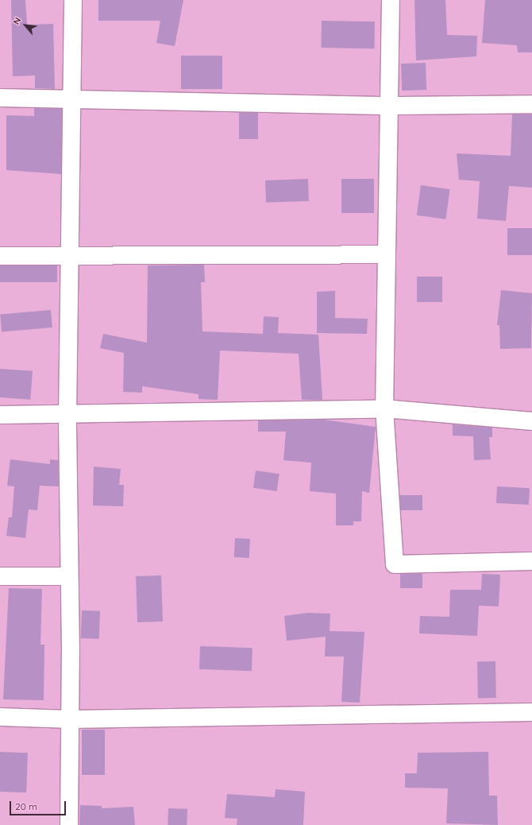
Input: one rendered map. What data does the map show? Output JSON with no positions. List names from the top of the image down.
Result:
{
  "scale_bar": "20 m",
  "north": "top left"
}
